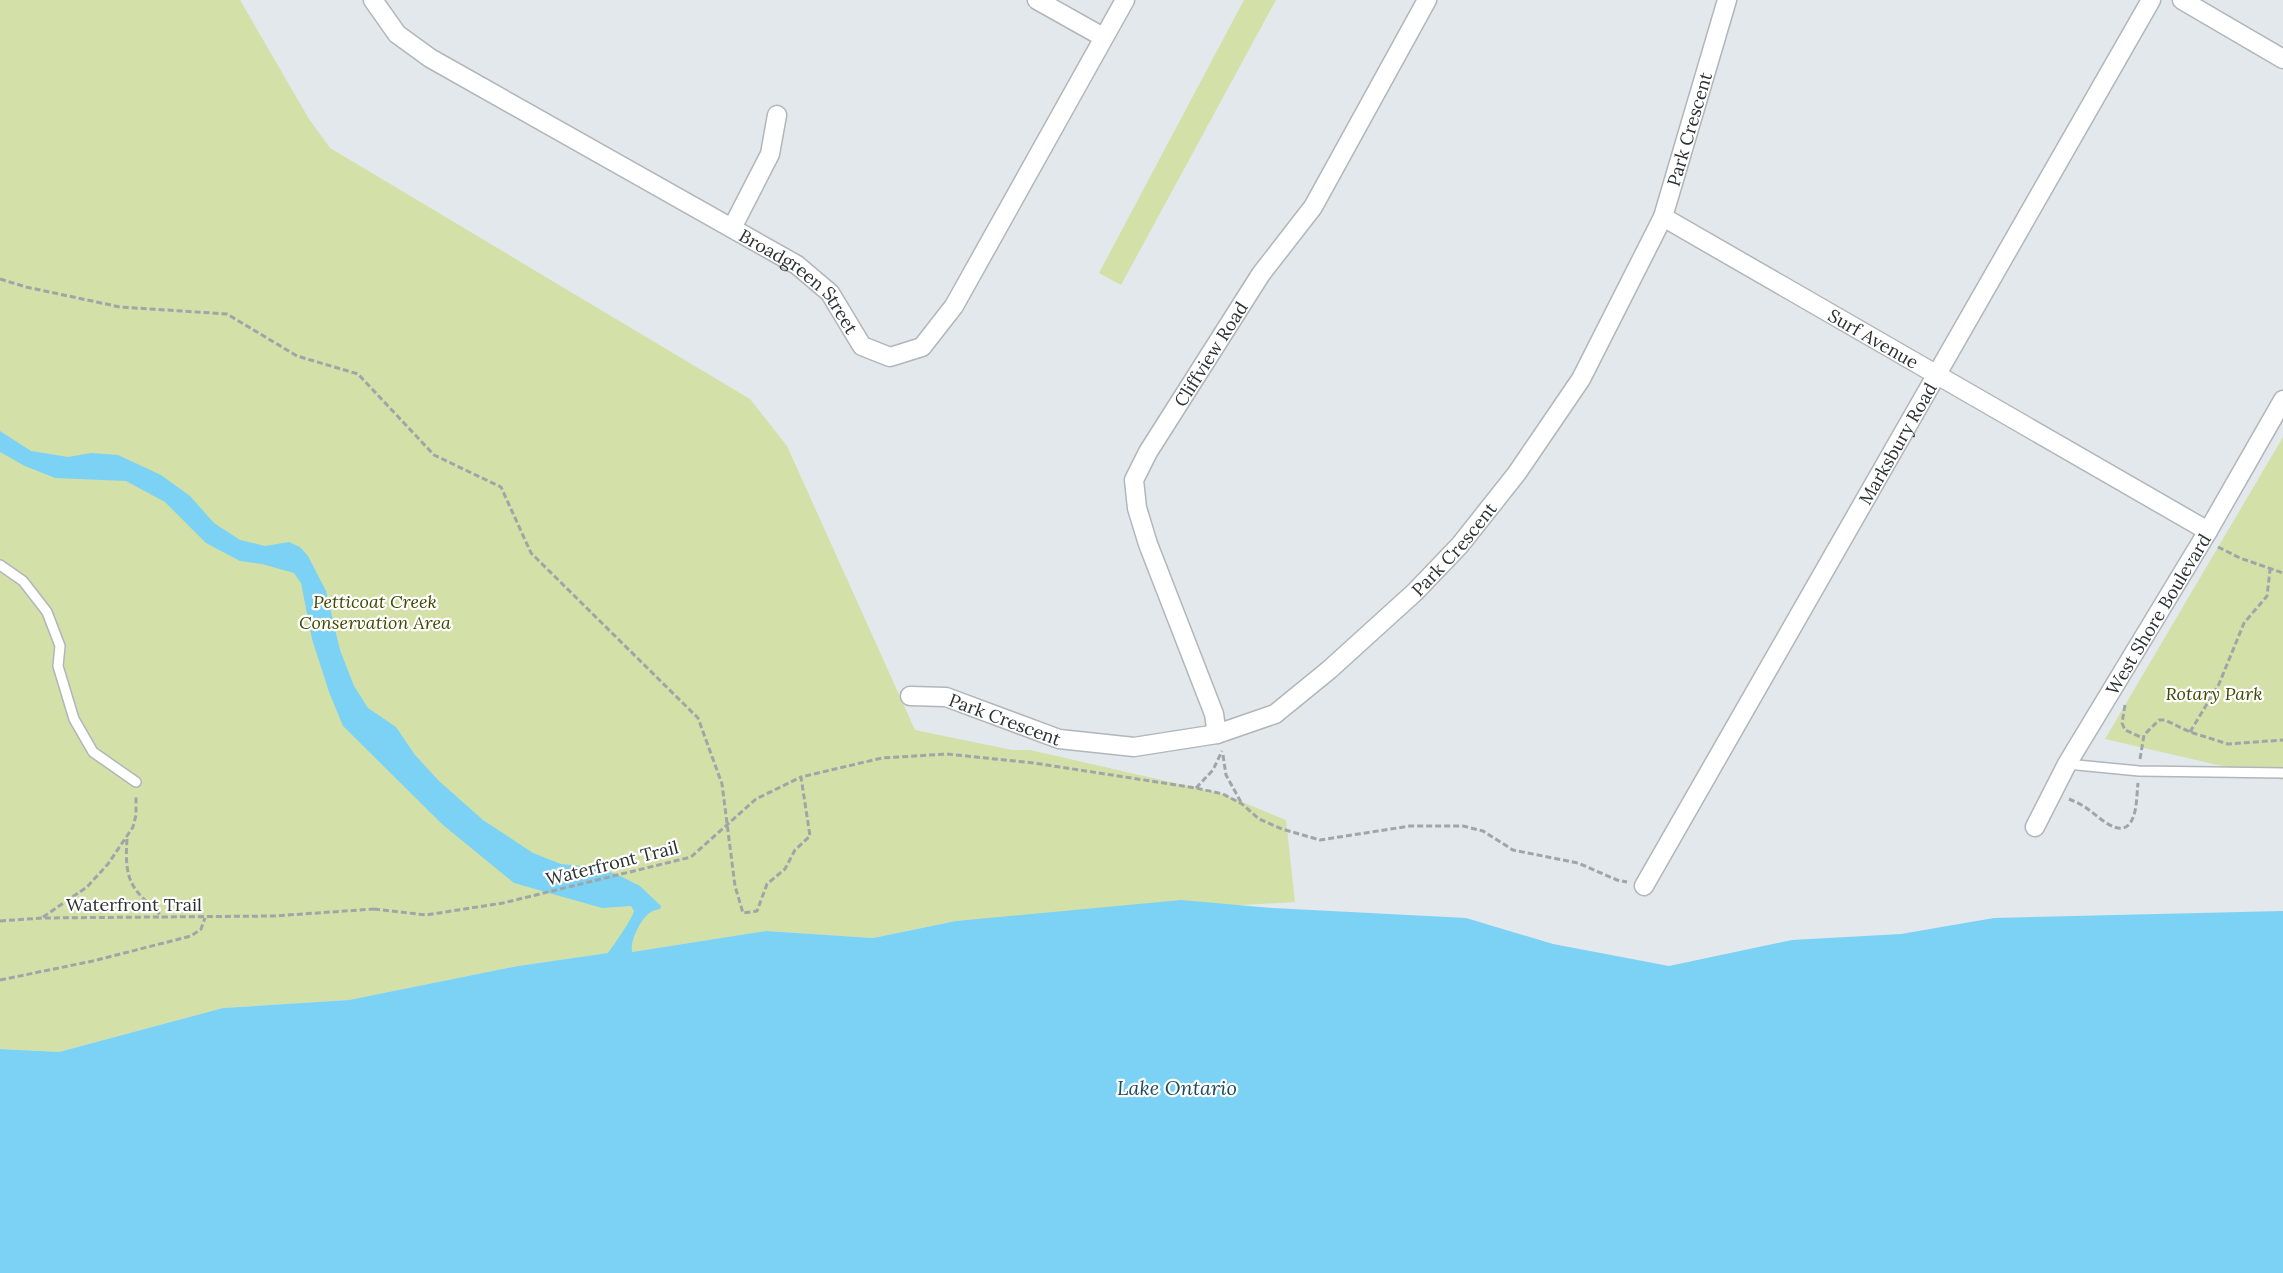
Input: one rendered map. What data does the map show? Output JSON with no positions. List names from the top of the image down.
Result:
{
  "streets": {
    "street": [
      "Park Crescent",
      "Broadgreen Street",
      "Surf Avenue",
      "Cliffview Road",
      "Marksbury Road",
      "West Shore Boulevard"
    ],
    "path": ["Waterfront Trail"]
  },
  "crossings": [
    ["Park Crescent", "Surf Avenue"],
    ["Park Crescent", "Cliffview Road"],
    ["Surf Avenue", "Marksbury Road"],
    ["Surf Avenue", "West Shore Boulevard"],
    ["Marksbury Road", "Waterfront Trail"]
  ],
  "water": ["Lake Ontario"],
  "parks": ["Petticoat Creek Conservation Area", "Rotary Park"]
}
